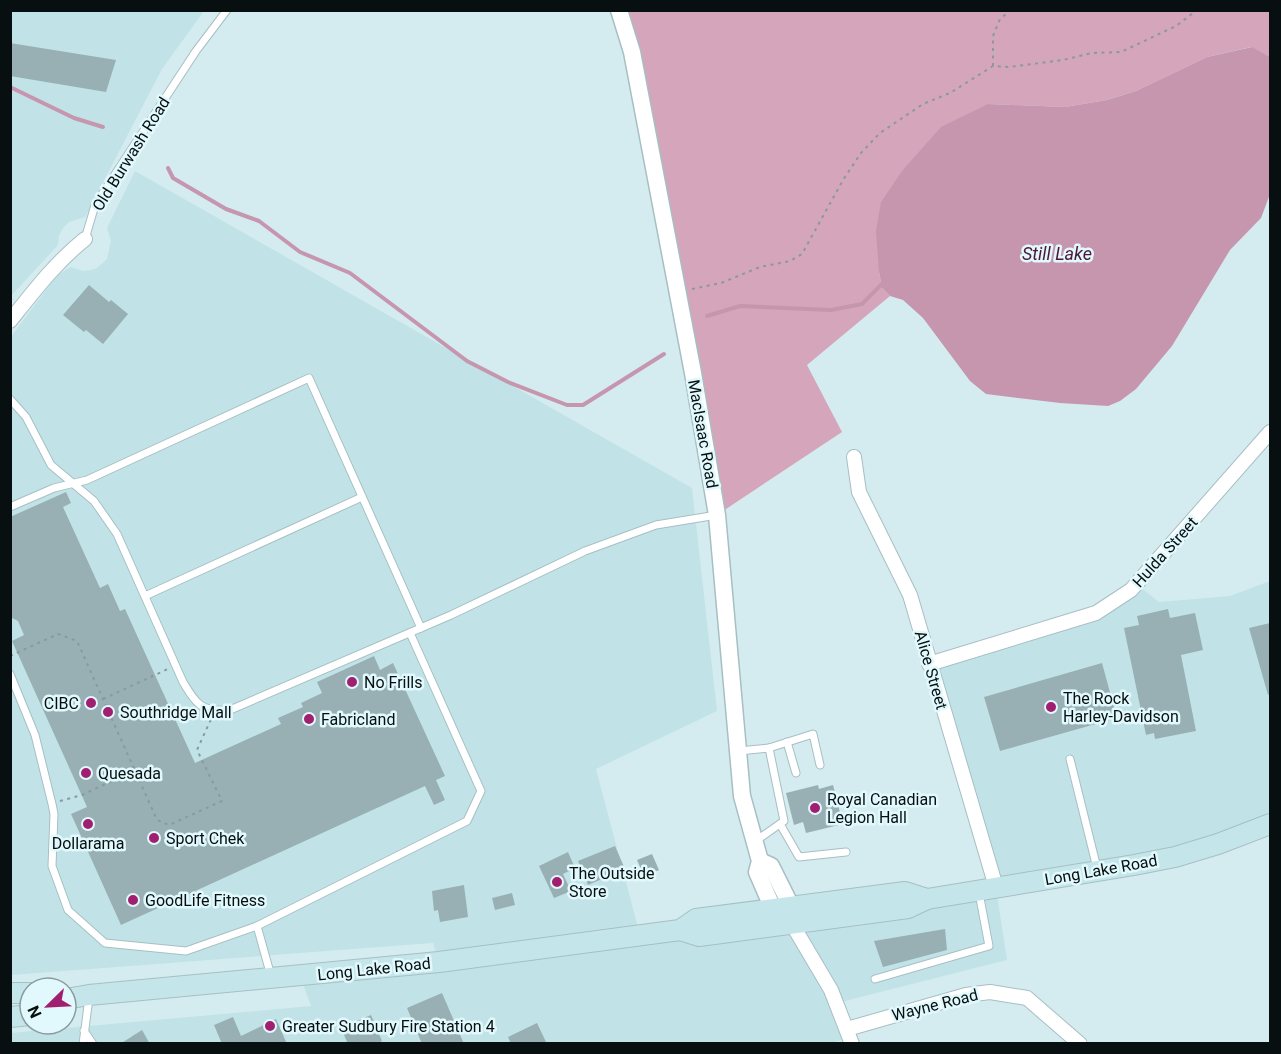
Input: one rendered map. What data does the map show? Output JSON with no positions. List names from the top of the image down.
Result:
{
  "streets": {
    "main road": ["Long Lake Road"],
    "street": [
      "Old Burwash Road",
      "MacIsaac Road",
      "Hulda Street",
      "Alice Street",
      "Wayne Road"
    ]
  },
  "crossings": [
    ["MacIsaac Road", "Long Lake Road"],
    ["Hulda Street", "Alice Street"],
    ["Alice Street", "Long Lake Road"]
  ],
  "water": ["Still Lake"],
  "places": [
    "No Frills",
    "CIBC",
    "The Rock Harley-Davidson",
    "Southridge Mall",
    "Fabricland",
    "Quesada",
    "Royal Canadian Legion Hall",
    "Dollarama",
    "Sport Chek",
    "The Outside Store",
    "GoodLife Fitness",
    "Greater Sudbury Fire Station 4"
  ],
  "north": "bottom left"
}
